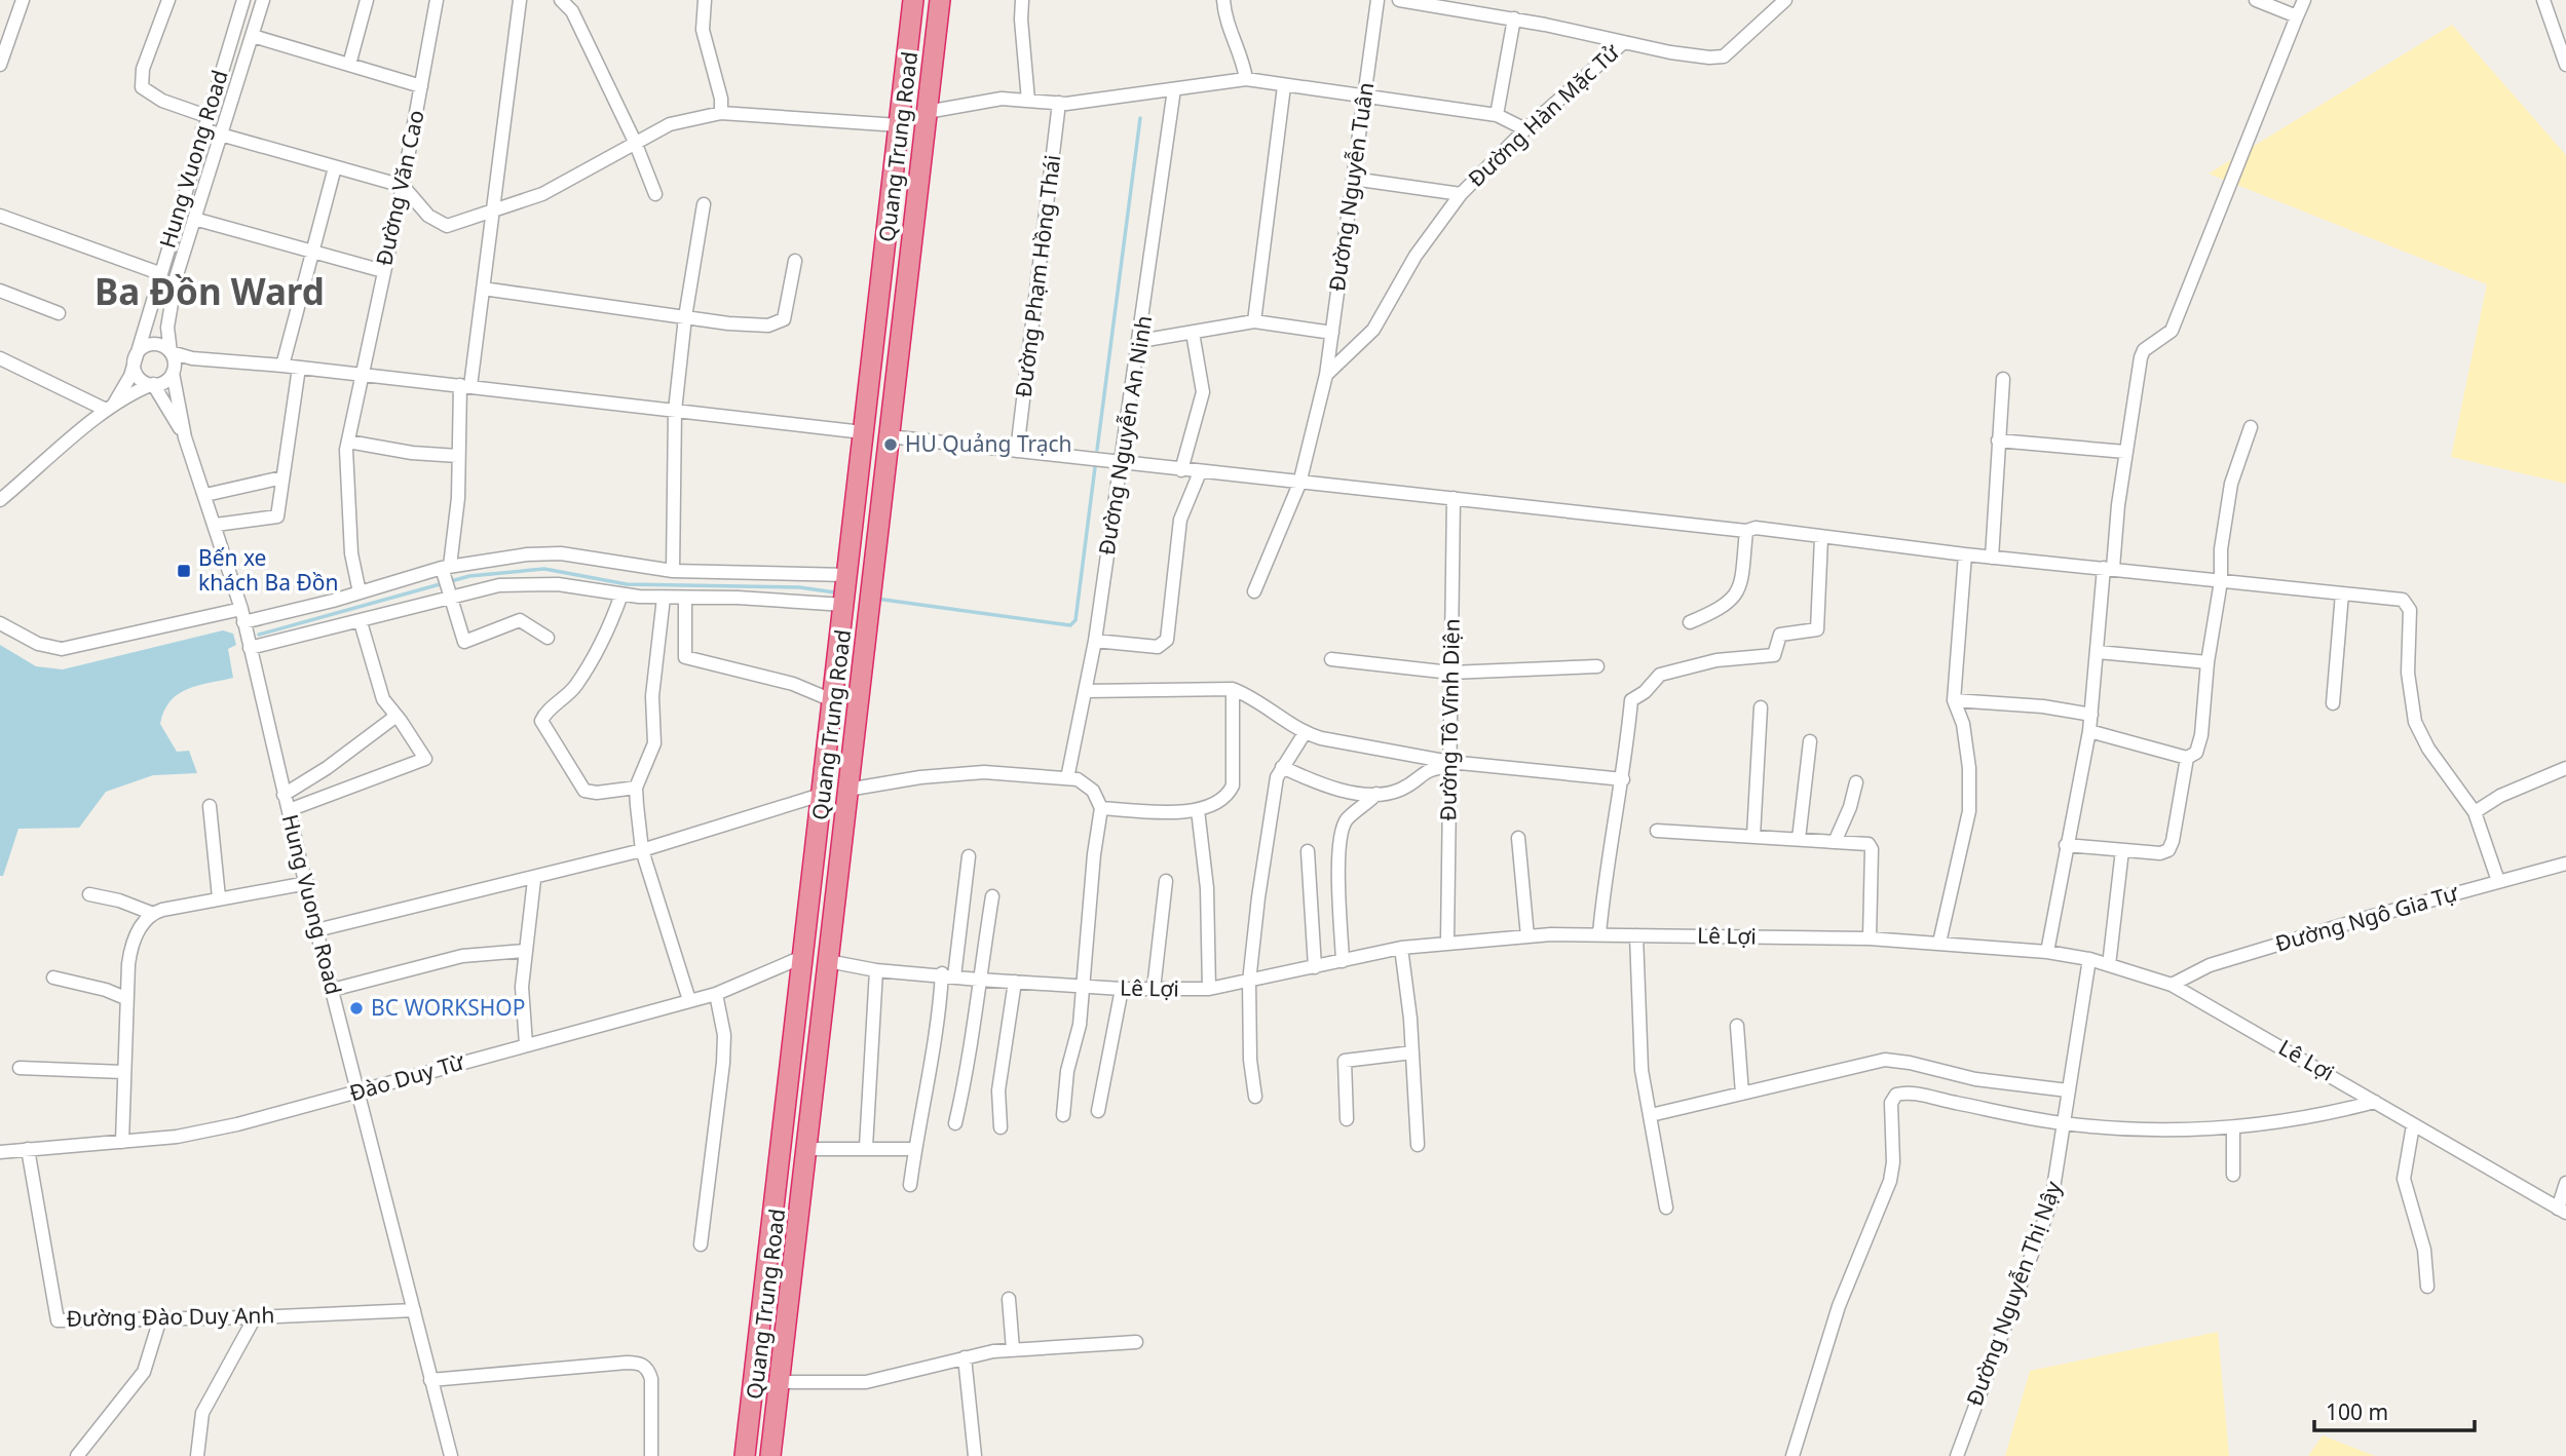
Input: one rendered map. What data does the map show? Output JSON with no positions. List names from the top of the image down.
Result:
{
  "streets": {
    "highway": ["Quang Trung Road"],
    "street": [
      "Đường Hàn Mặc Tử",
      "Hung Vuong Road",
      "Đường Nguyễn Tuân",
      "Đường Văn Cao",
      "Đường Phạm Hồng Thái",
      "Đường Nguyễn An Ninh",
      "Đường Tô Vĩnh Diện",
      "Đường Ngô Gia Tự",
      "Lê Lợi",
      "Đào Duy Từ",
      "Đường Nguyễn Thị Nậy",
      "Đường Đào Duy Anh"
    ]
  },
  "crossings": [
    ["Đường Hàn Mặc Tử", "Đường Nguyễn Tuân"],
    ["Quang Trung Road", "Lê Lợi"],
    ["Quang Trung Road", "Đào Duy Từ"],
    ["Hung Vuong Road", "Đào Duy Từ"],
    ["Hung Vuong Road", "Đường Đào Duy Anh"],
    ["Đường Tô Vĩnh Diện", "Lê Lợi"],
    ["Đường Ngô Gia Tự", "Lê Lợi"],
    ["Lê Lợi", "Đường Nguyễn Thị Nậy"],
    ["Đào Duy Từ", "Đường Đào Duy Anh"]
  ],
  "districts": ["Ba Đồn Ward"],
  "places": {
    "other": ["HU Quảng Trạch", "BC WORKSHOP"],
    "transit": ["Bến xe khách Ba Đồn"]
  },
  "scale_bar": "100 m"
}
